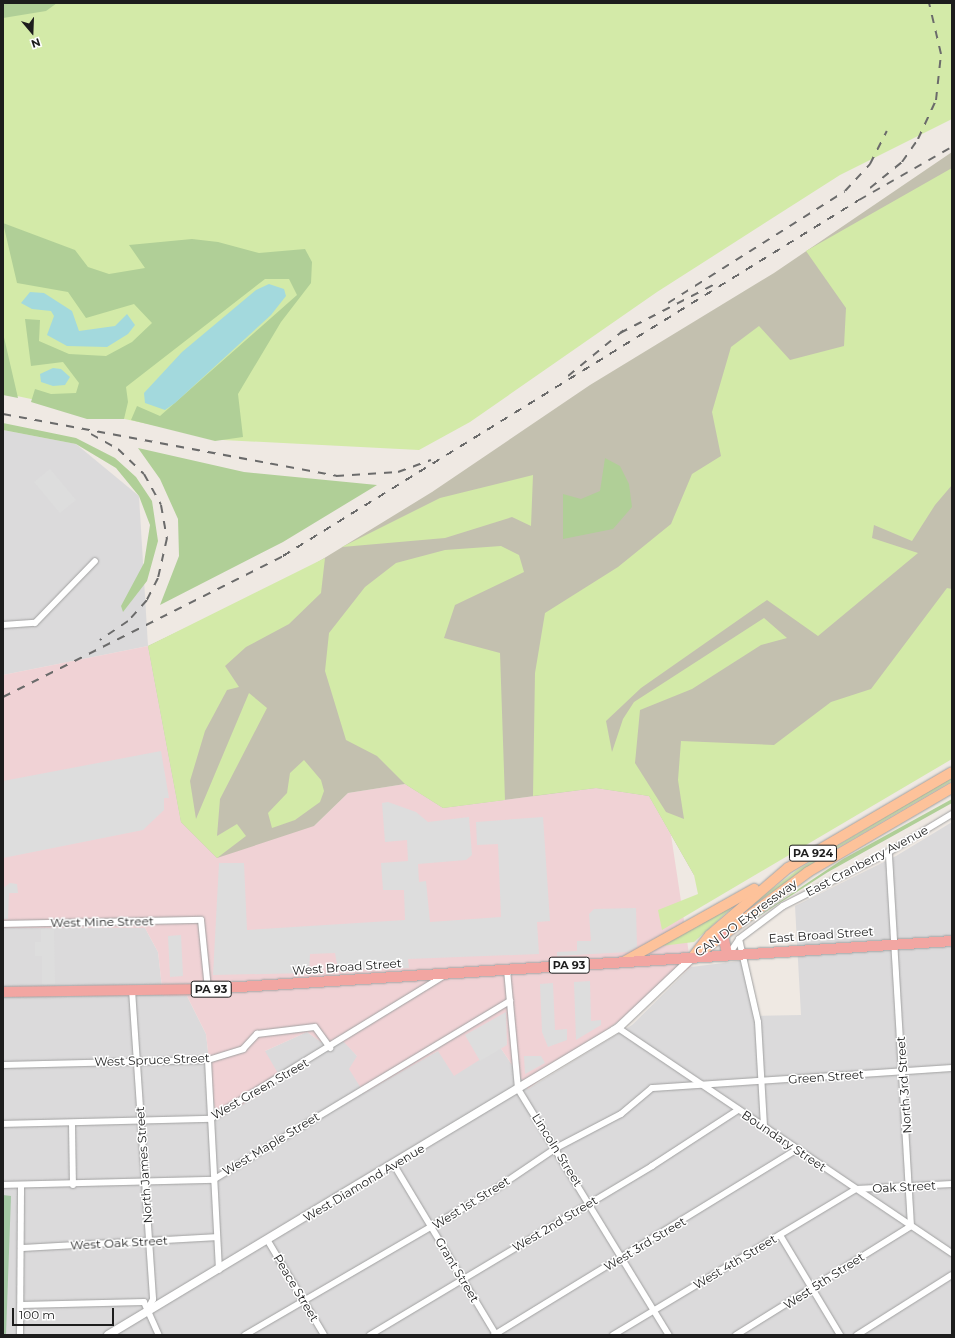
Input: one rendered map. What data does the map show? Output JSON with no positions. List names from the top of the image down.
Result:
{
  "streets": {
    "highway": ["East Broad Street", "PA 93", "West Broad Street"],
    "main road": ["PA 924", "CAN DO Expressway"],
    "street": [
      "East Cranberry Avenue",
      "West Mine Street",
      "West Spruce Street",
      "Green Street",
      "North 3rd Street",
      "West Green Street",
      "Boundary Street",
      "West Maple Street",
      "Lincoln Street",
      "North James Street",
      "West Diamond Avenue",
      "Oak Street",
      "West 1st Street",
      "West 2nd Street",
      "West Oak Street",
      "West 3rd Street",
      "West 4th Street",
      "Grant Street",
      "West 5th Street",
      "Peace Street"
    ]
  },
  "crossings": [
    ["East Cranberry Avenue", "East Broad Street"],
    ["East Cranberry Avenue", "North 3rd Street"],
    ["CAN DO Expressway", "East Broad Street"],
    ["CAN DO Expressway", "West Broad Street"],
    ["CAN DO Expressway", "West Diamond Avenue"],
    ["West Mine Street", "West Broad Street"],
    ["East Broad Street", "West Broad Street"],
    ["East Broad Street", "North 3rd Street"],
    ["East Broad Street", "West Diamond Avenue"],
    ["West Broad Street", "West Green Street"],
    ["West Broad Street", "Lincoln Street"],
    ["West Broad Street", "North James Street"],
    ["West Broad Street", "West Diamond Avenue"],
    ["West Spruce Street", "West Green Street"],
    ["West Spruce Street", "North James Street"],
    ["Green Street", "North 3rd Street"],
    ["Green Street", "Boundary Street"],
    ["Green Street", "West 1st Street"],
    ["North 3rd Street", "Boundary Street"],
    ["North 3rd Street", "Oak Street"],
    ["North 3rd Street", "West 5th Street"],
    ["West Green Street", "North James Street"],
    ["Boundary Street", "West Diamond Avenue"],
    ["Boundary Street", "Oak Street"],
    ["Boundary Street", "West 1st Street"],
    ["Boundary Street", "West 2nd Street"],
    ["Boundary Street", "West 3rd Street"],
    ["Boundary Street", "West 4th Street"],
    ["Boundary Street", "West 5th Street"],
    ["West Maple Street", "Lincoln Street"],
    ["West Maple Street", "North James Street"],
    ["Lincoln Street", "West Diamond Avenue"],
    ["Lincoln Street", "West 1st Street"],
    ["Lincoln Street", "West 2nd Street"],
    ["Lincoln Street", "West 3rd Street"],
    ["Lincoln Street", "West 4th Street"],
    ["North James Street", "West Diamond Avenue"],
    ["North James Street", "West Oak Street"],
    ["West Diamond Avenue", "Grant Street"],
    ["West Diamond Avenue", "Peace Street"],
    ["Oak Street", "West 4th Street"],
    ["West 1st Street", "Grant Street"],
    ["West 1st Street", "Peace Street"],
    ["West 2nd Street", "Grant Street"],
    ["West 3rd Street", "Grant Street"]
  ],
  "scale_bar": "100 m",
  "north": "bottom"
}
